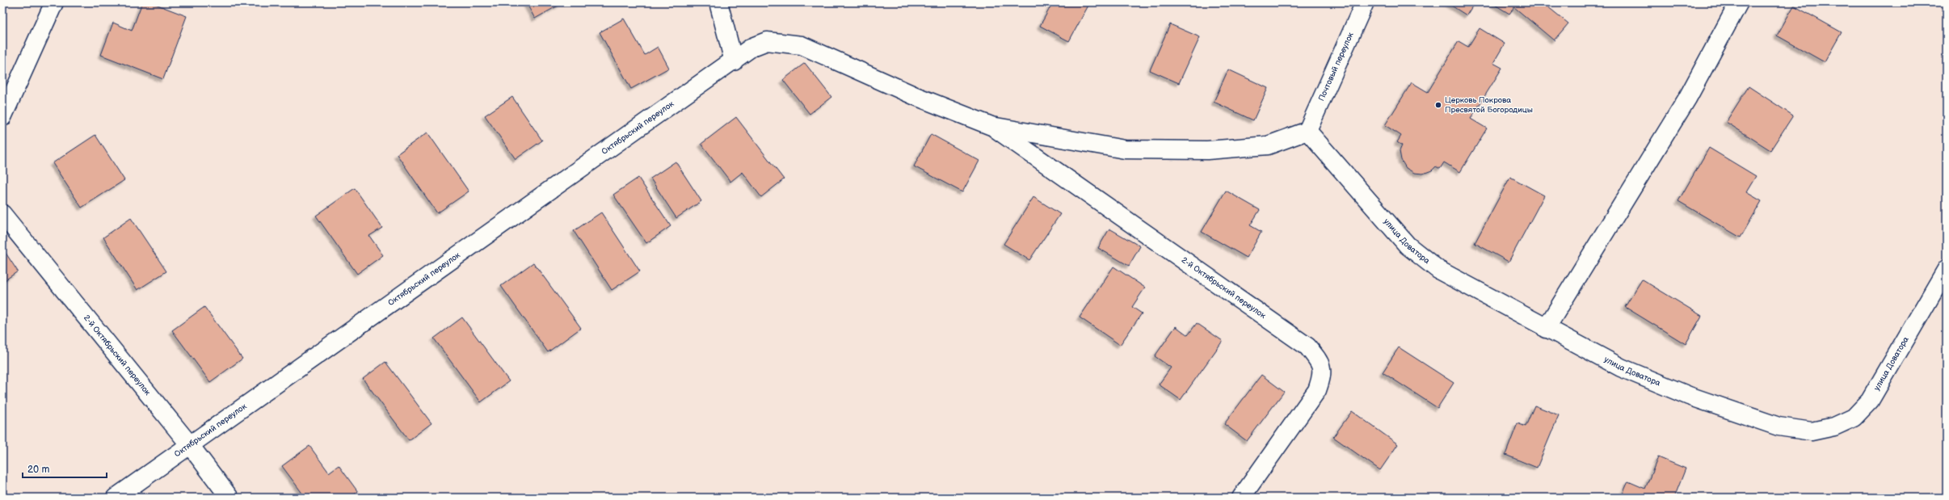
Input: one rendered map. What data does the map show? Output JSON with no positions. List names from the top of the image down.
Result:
{
  "streets": {
    "street": [
      "Почтовый переулок",
      "Октябрьский переулок",
      "улица Доватора",
      "2-й Октябрьский переулок"
    ]
  },
  "crossings": [
    ["Почтовый переулок", "улица Доватора"],
    ["Октябрьский переулок", "2-й Октябрьский переулок"]
  ],
  "places": ["Церковь Покрова Пресвятой Богородицы"],
  "scale_bar": "20 m"
}
